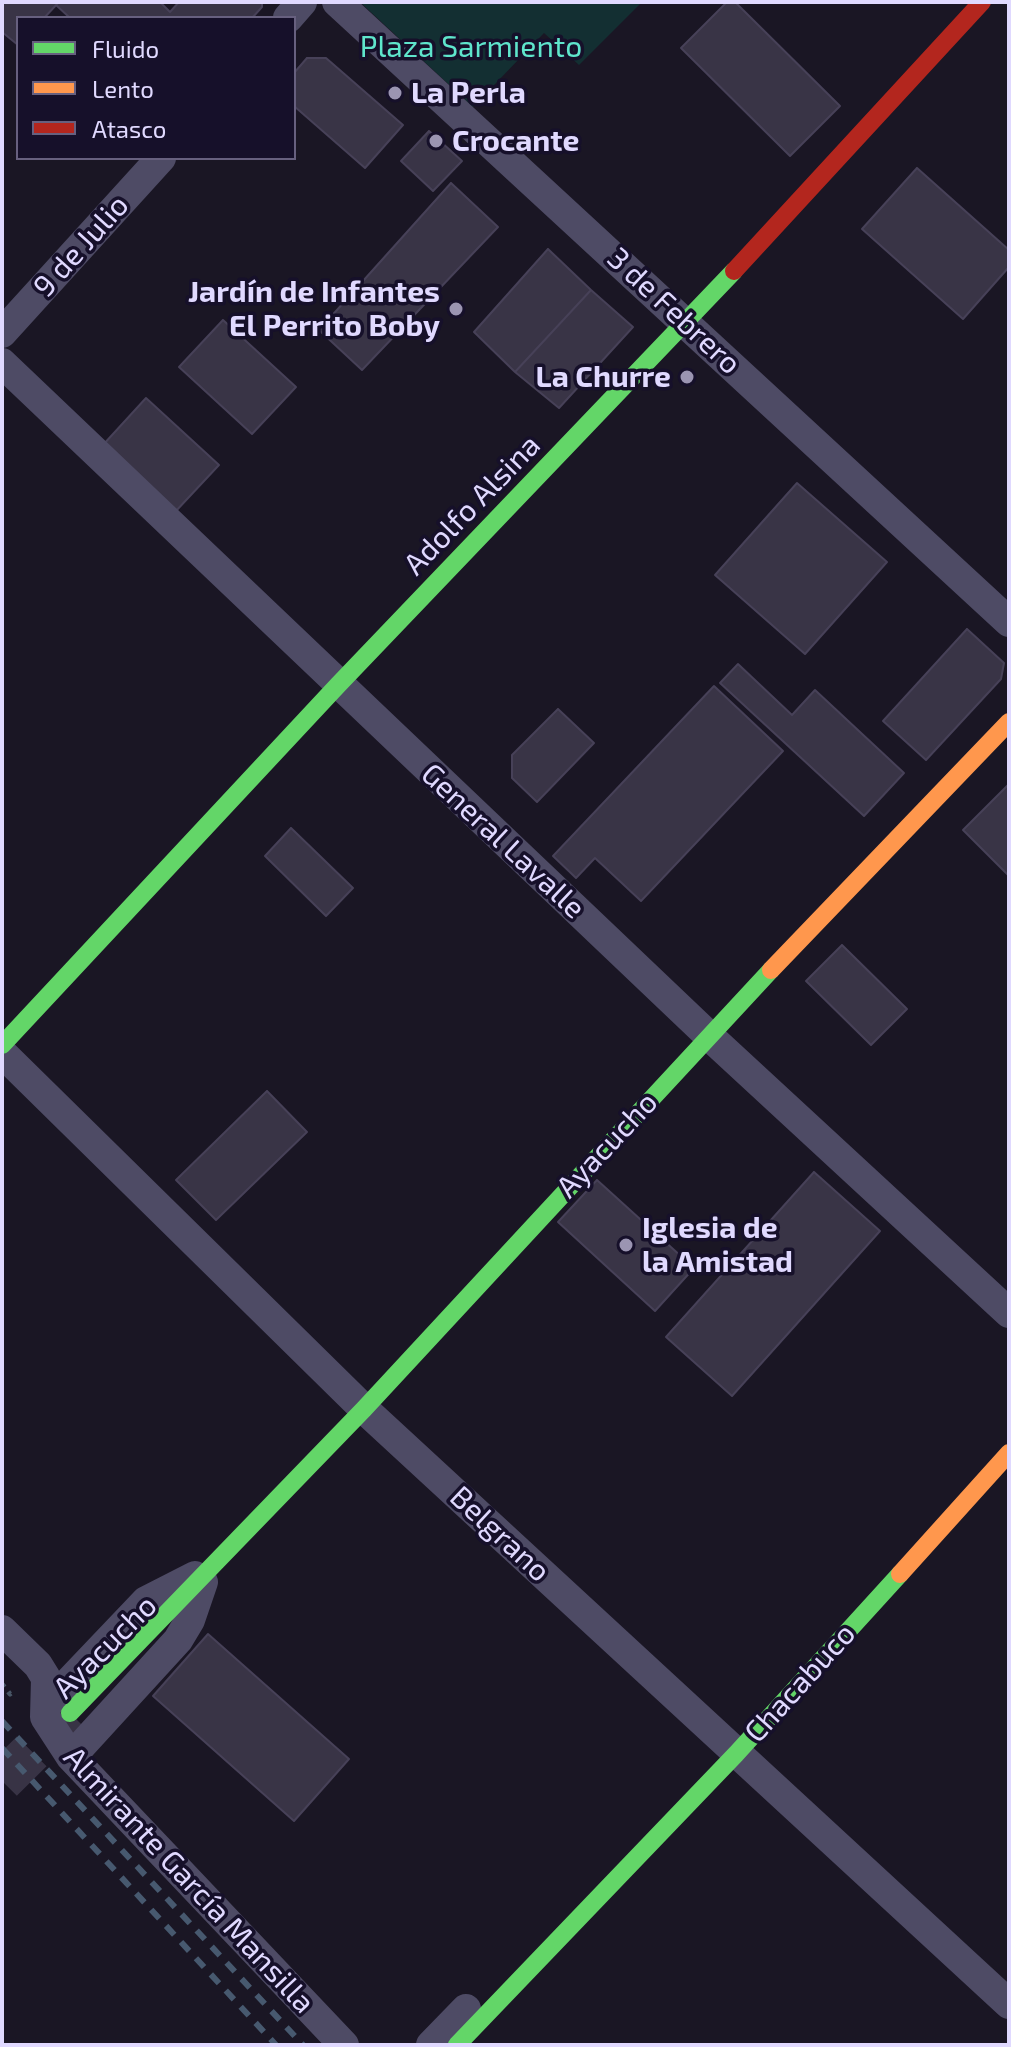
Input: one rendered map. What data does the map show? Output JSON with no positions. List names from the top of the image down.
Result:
{
  "streets": {
    "street": [
      "9 de Julio",
      "3 de Febrero",
      "Adolfo Alsina",
      "General Lavalle",
      "Ayacucho",
      "Belgrano",
      "Chacabuco",
      "Almirante García Mansilla"
    ]
  },
  "crossings": [
    ["3 de Febrero", "Adolfo Alsina"],
    ["Adolfo Alsina", "General Lavalle"],
    ["General Lavalle", "Ayacucho"],
    ["Ayacucho", "Belgrano"],
    ["Ayacucho", "Almirante García Mansilla"],
    ["Belgrano", "Chacabuco"]
  ],
  "parks": ["Plaza Sarmiento"],
  "places": [
    "La Perla",
    "Crocante",
    "Jardín de Infantes El Perrito Boby",
    "La Churre",
    "Iglesia de la Amistad"
  ],
  "legend": ["Fluido", "Lento", "Atasco"]
}
